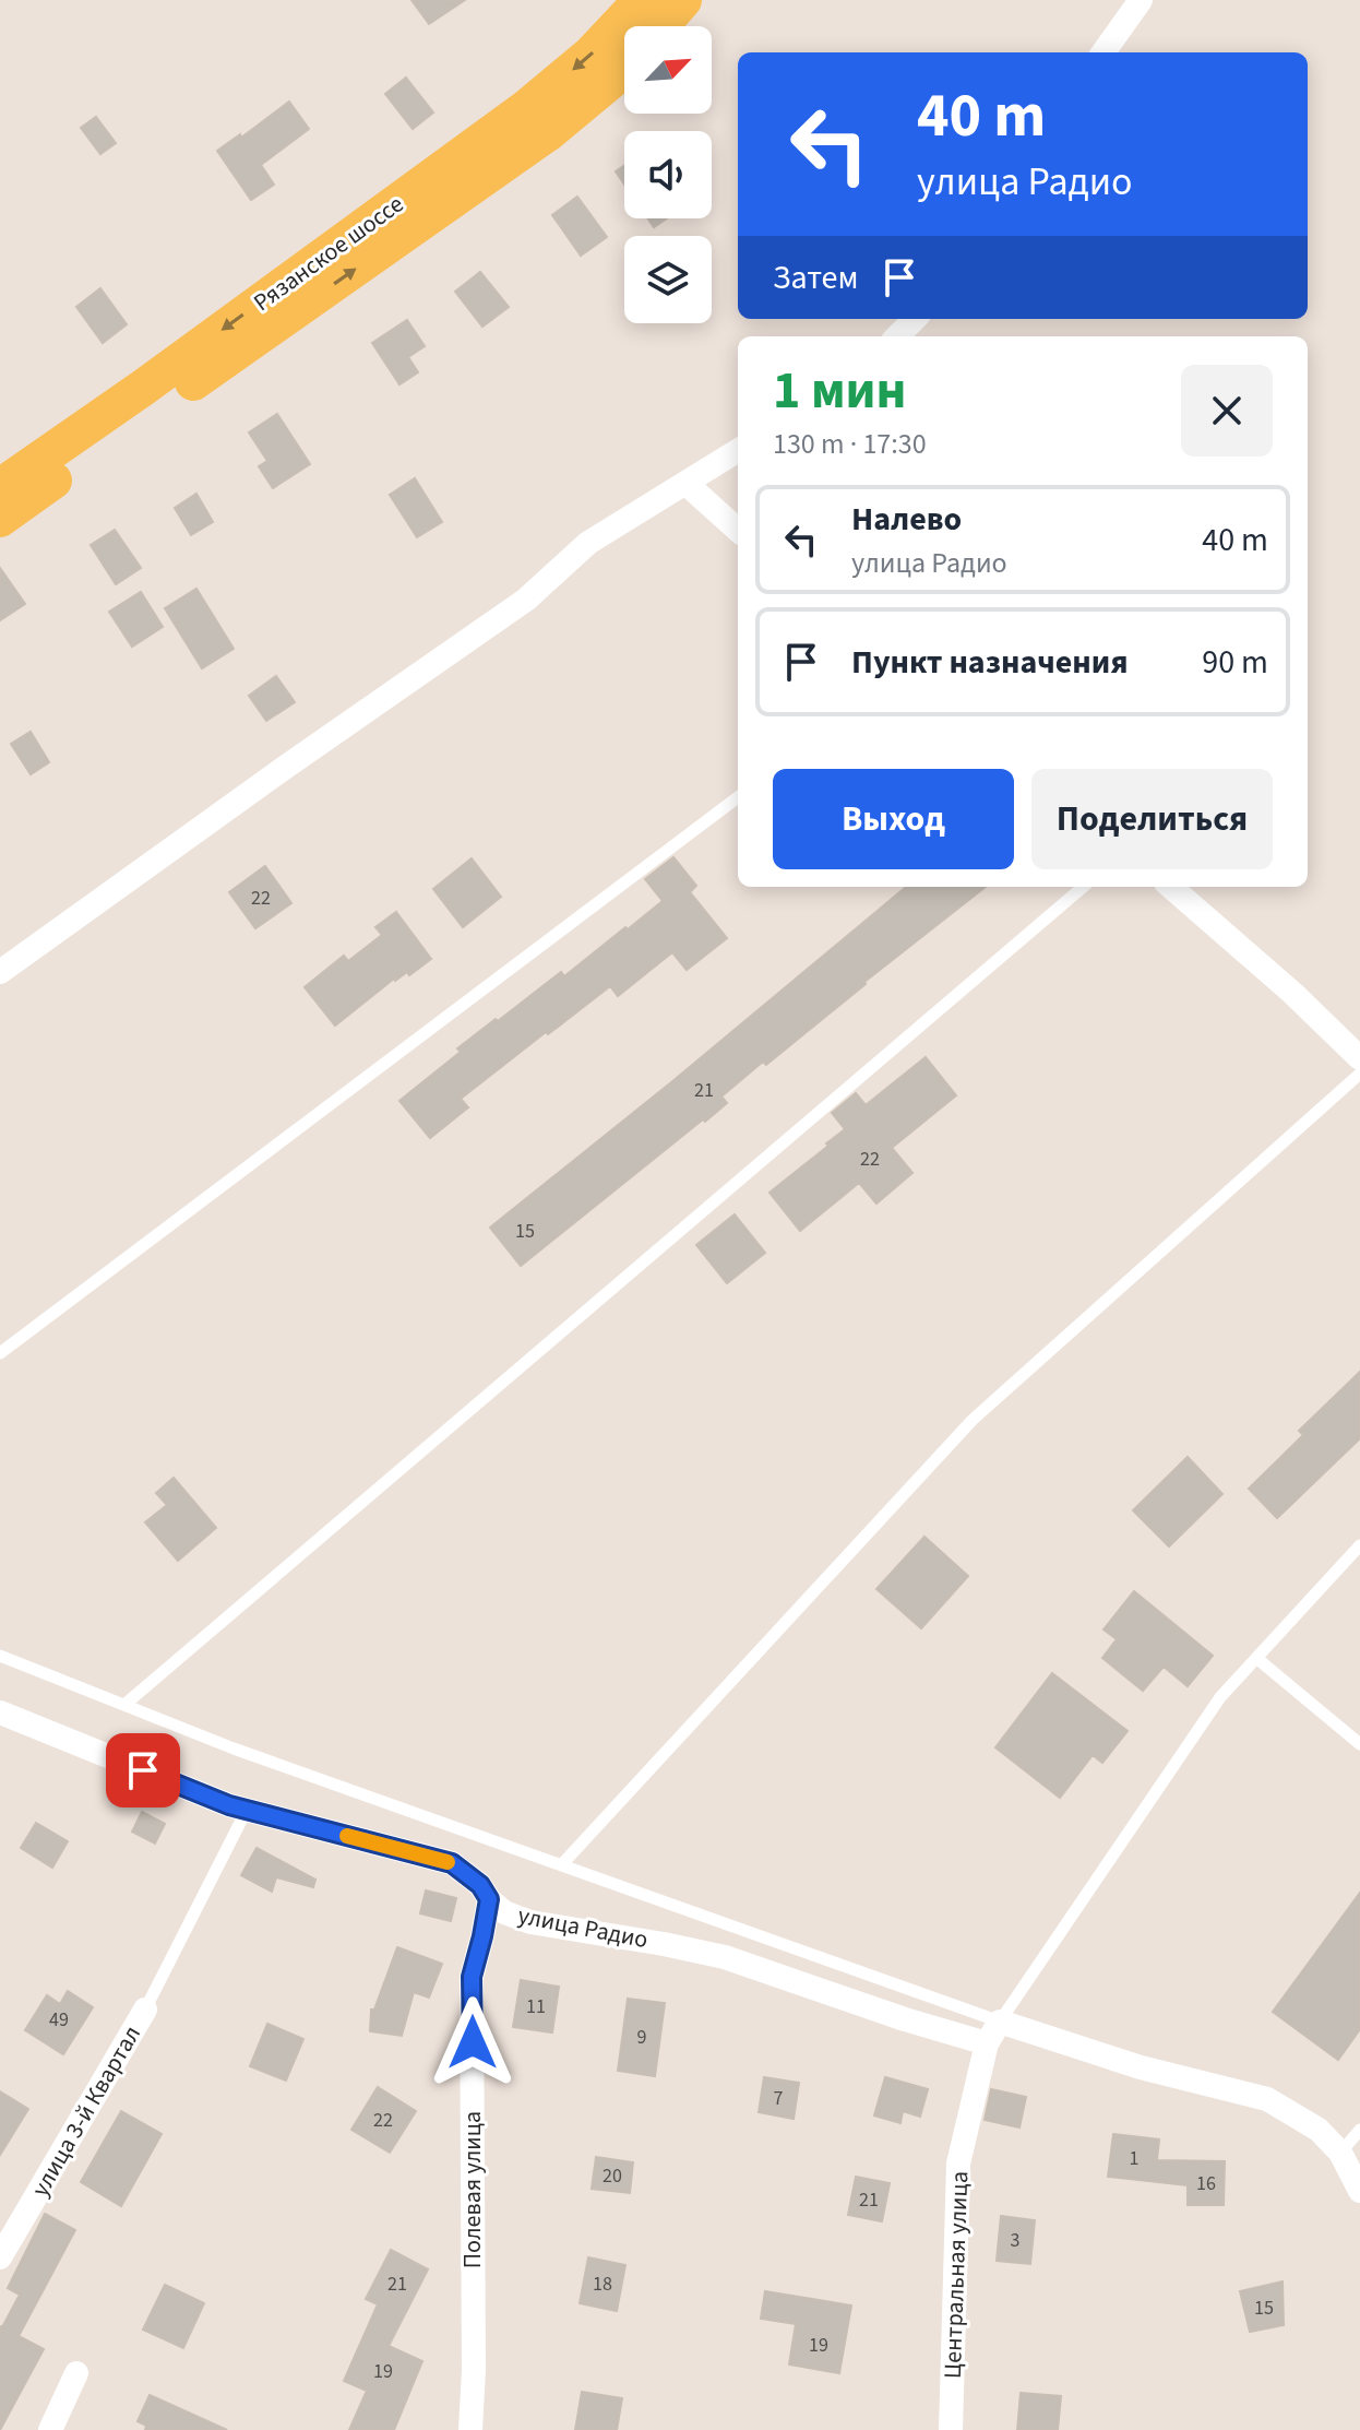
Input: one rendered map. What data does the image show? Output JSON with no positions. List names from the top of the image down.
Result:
{
  "streets": {
    "main road": ["Рязанское шоссе"],
    "street": [
      "улица Радио",
      "улица 3-й Квартал",
      "Полевая улица",
      "Центральная улица"
    ]
  },
  "crossings": [
    ["улица Радио", "Полевая улица"],
    ["улица Радио", "Центральная улица"]
  ],
  "house_numbers": [
    "22",
    "21",
    "22",
    "15",
    "11",
    "49",
    "9",
    "7",
    "22",
    "1",
    "20",
    "16",
    "21",
    "3",
    "21",
    "18",
    "15",
    "19",
    "19"
  ],
  "north": "top right",
  "page": {
    "turn": ["40 m", "улица Радио"],
    "then": "Затем",
    "heading": ["1 мин", "130 m · 17:30"],
    "list": [
      {
        "name": "Налево",
        "note": "улица Радио",
        "value": "40 m"
      },
      {
        "name": "Пункт назначения",
        "value": "90 m"
      }
    ],
    "buttons": ["Выход", "Поделиться"]
  }
}
